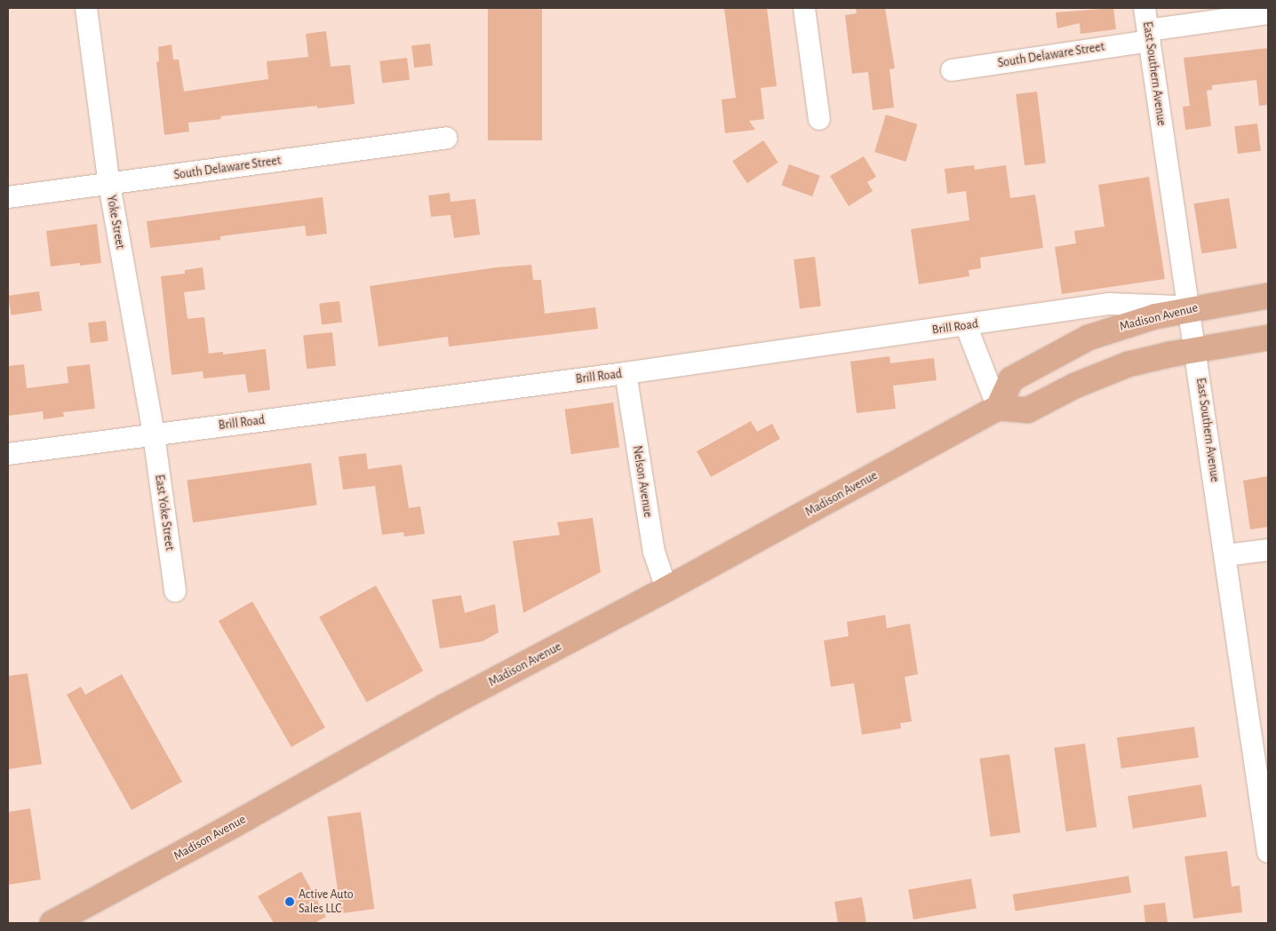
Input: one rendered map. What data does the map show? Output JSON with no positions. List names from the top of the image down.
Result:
{
  "streets": {
    "main road": ["Madison Avenue"],
    "street": [
      "South Delaware Street",
      "East Southern Avenue",
      "Yoke Street",
      "Brill Road",
      "Nelson Avenue",
      "East Yoke Street"
    ]
  },
  "crossings": [
    ["South Delaware Street", "East Southern Avenue"],
    ["South Delaware Street", "Yoke Street"],
    ["East Southern Avenue", "Madison Avenue"],
    ["East Southern Avenue", "Brill Road"],
    ["Yoke Street", "Brill Road"],
    ["Yoke Street", "East Yoke Street"],
    ["Madison Avenue", "Brill Road"],
    ["Madison Avenue", "Nelson Avenue"],
    ["Brill Road", "Nelson Avenue"],
    ["Brill Road", "East Yoke Street"]
  ],
  "places": ["Active Auto Sales LLC"]
}
